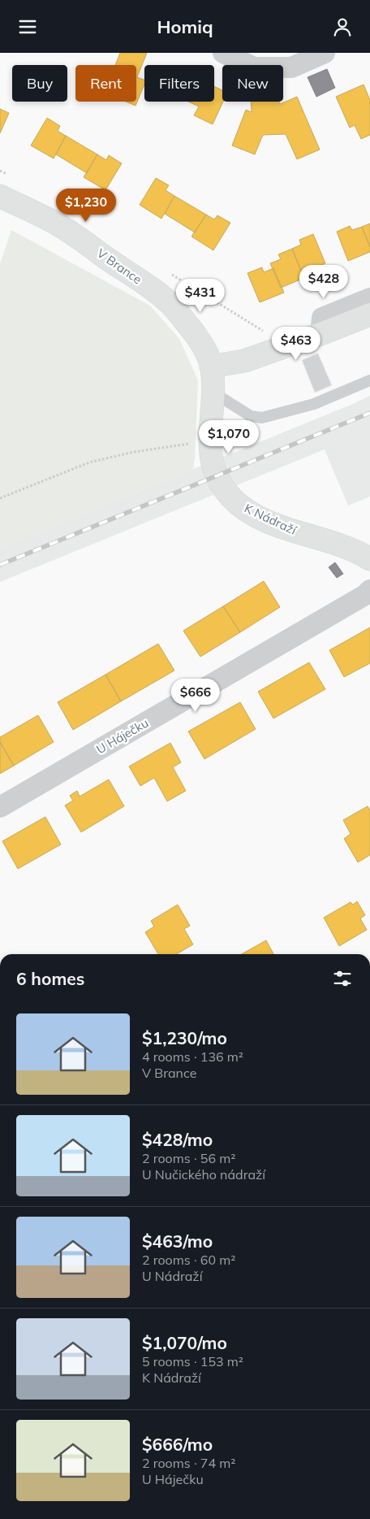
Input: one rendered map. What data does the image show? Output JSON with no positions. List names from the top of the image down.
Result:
{
  "streets": {
    "main road": ["V Brance", "K Nádraží"],
    "street": ["U Háječku"]
  },
  "crossings": [
    ["V Brance", "K Nádraží"]
  ],
  "page": {
    "header": "Homiq",
    "chip": [
      "Buy",
      "Rent",
      "Filters",
      "New"
    ],
    "price": [
      "$1,230",
      "$428",
      "$431",
      "$463",
      "$1,070",
      "$666"
    ],
    "heading": "6 homes",
    "list": [
      {
        "name": "$1,230/mo",
        "note": "4 rooms · 136 m² · V Brance"
      },
      {
        "name": "$428/mo",
        "note": "2 rooms · 56 m² · U Nučického nádraží"
      },
      {
        "name": "$463/mo",
        "note": "2 rooms · 60 m² · U Nádraží"
      },
      {
        "name": "$1,070/mo",
        "note": "5 rooms · 153 m² · K Nádraží"
      },
      {
        "name": "$666/mo",
        "note": "2 rooms · 74 m² · U Háječku"
      }
    ]
  }
}
